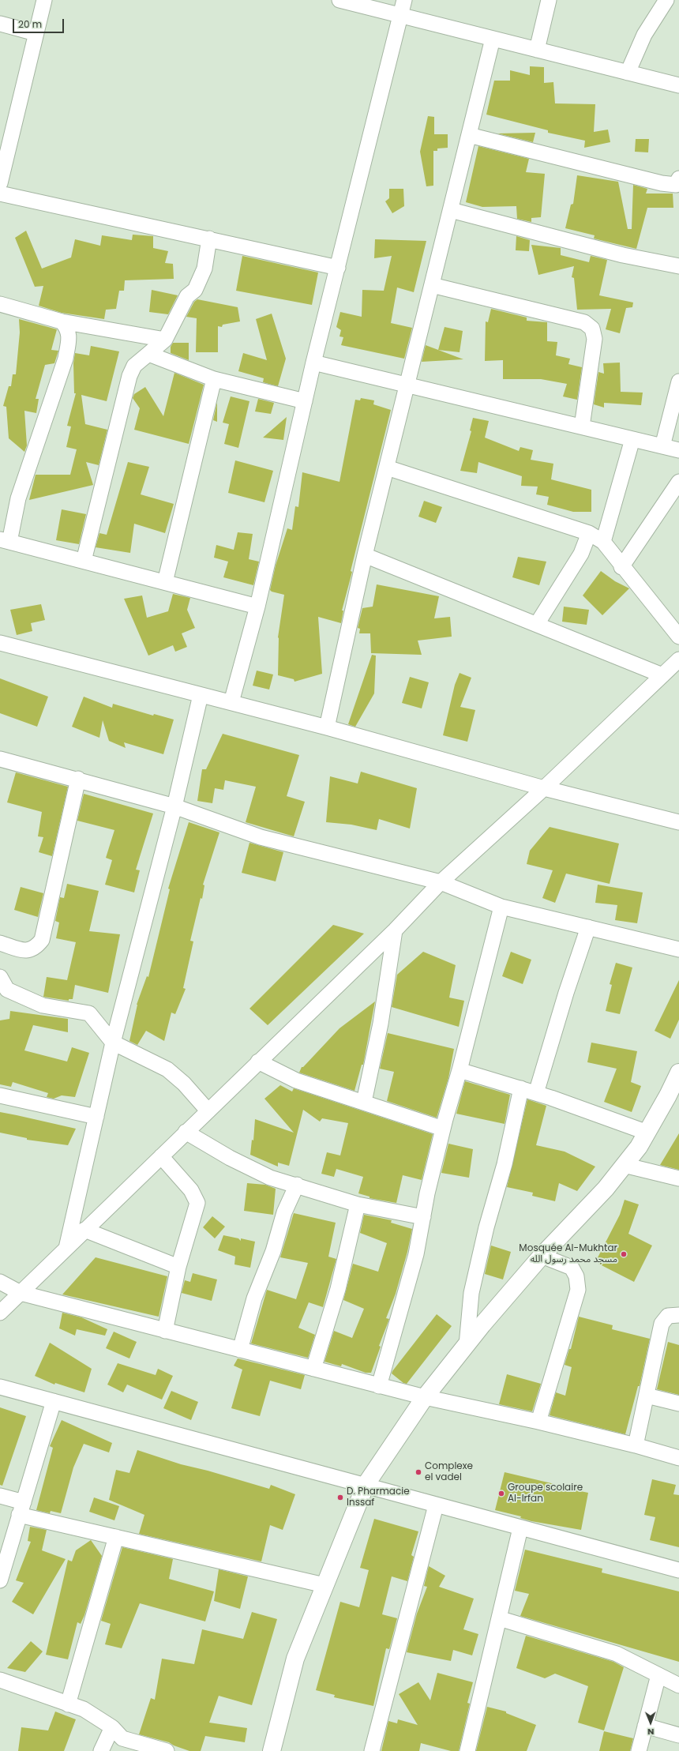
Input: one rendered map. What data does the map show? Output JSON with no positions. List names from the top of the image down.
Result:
{
  "places": [
    "Mosquée Al-Mukhtar مسجد محمد رسول الله",
    "Complexe el vadel",
    "Groupe scolaire Al-Irfan",
    "D. Pharmacie Inssaf"
  ],
  "scale_bar": "20 m",
  "north": "bottom"
}
